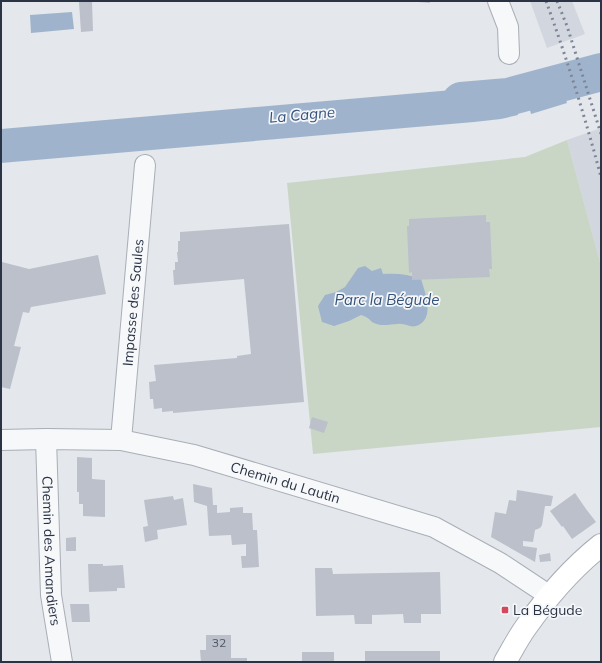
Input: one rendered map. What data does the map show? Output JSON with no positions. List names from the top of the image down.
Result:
{
  "streets": {
    "street": ["Impasse des Saules", "Chemin du Lautin", "Chemin des Amandiers"]
  },
  "crossings": [
    ["Impasse des Saules", "Chemin du Lautin"],
    ["Chemin du Lautin", "Chemin des Amandiers"]
  ],
  "water": ["La Cagne", "Parc la Bégude"],
  "places": {
    "transit": ["La Bégude"]
  },
  "house_numbers": ["32"]
}
